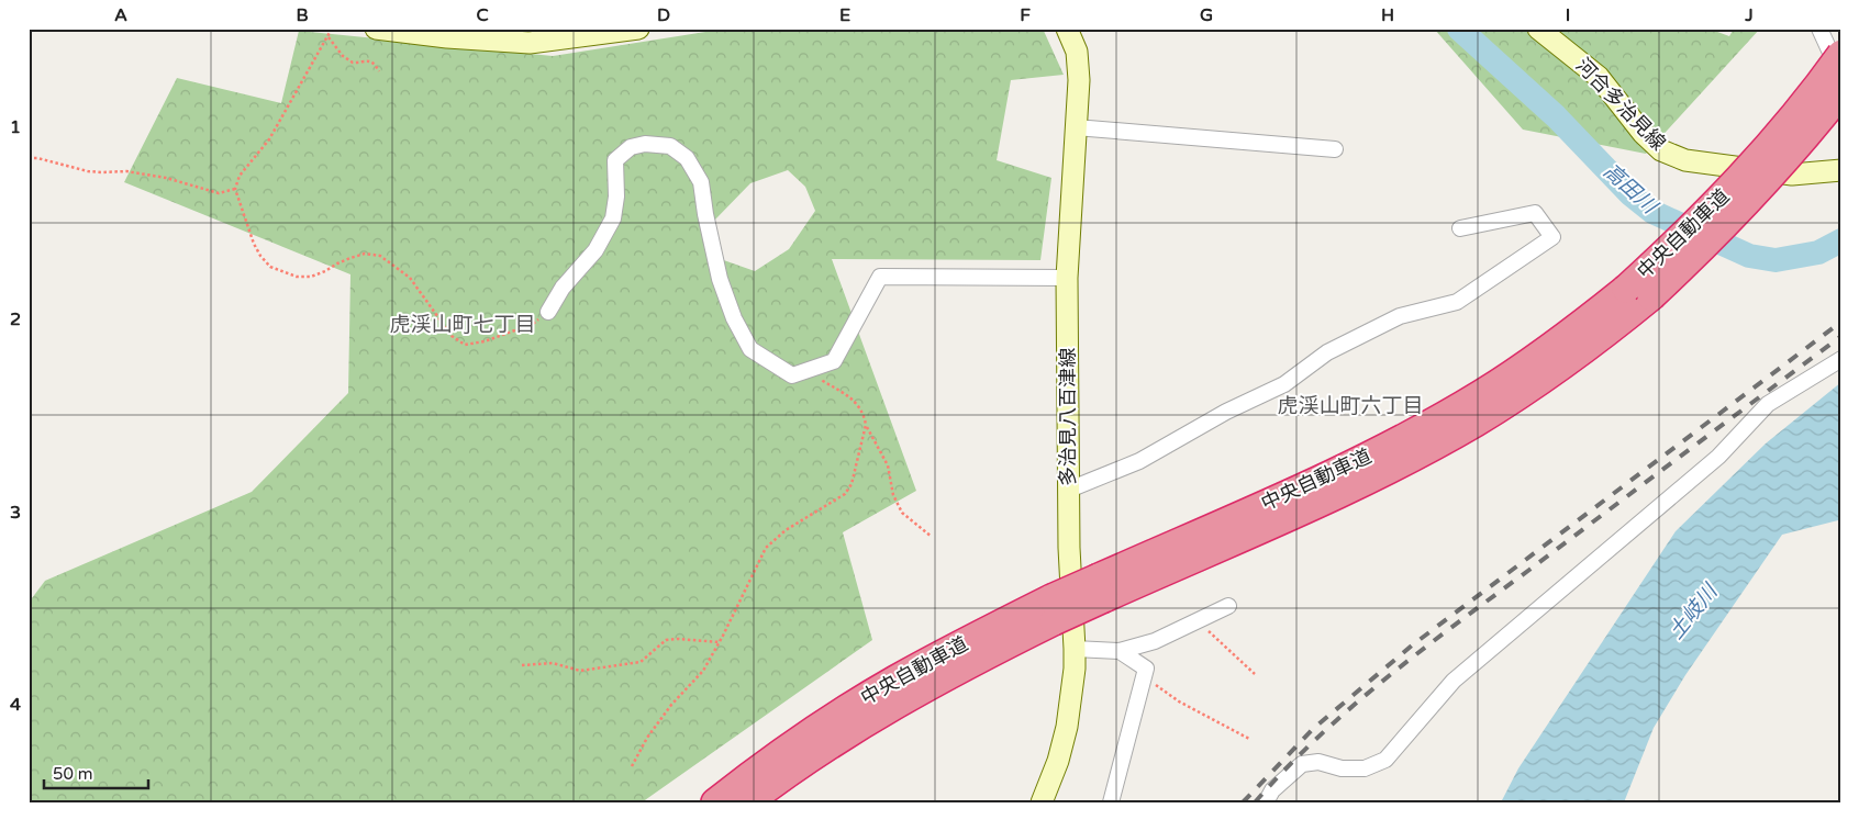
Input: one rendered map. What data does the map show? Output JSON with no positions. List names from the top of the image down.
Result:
{
  "streets": {
    "highway": ["中央自動車道"],
    "main road": ["河合多治見線", "多治見八百津線"]
  },
  "districts": ["虎渓山町七丁目", "虎渓山町六丁目"],
  "water": ["高田川", "土岐川"],
  "scale_bar": "50 m",
  "grid": {
    "columns": [
      "A",
      "B",
      "C",
      "D",
      "E",
      "F",
      "G",
      "H",
      "I",
      "J"
    ],
    "rows": [
      "1",
      "2",
      "3",
      "4"
    ]
  }
}
